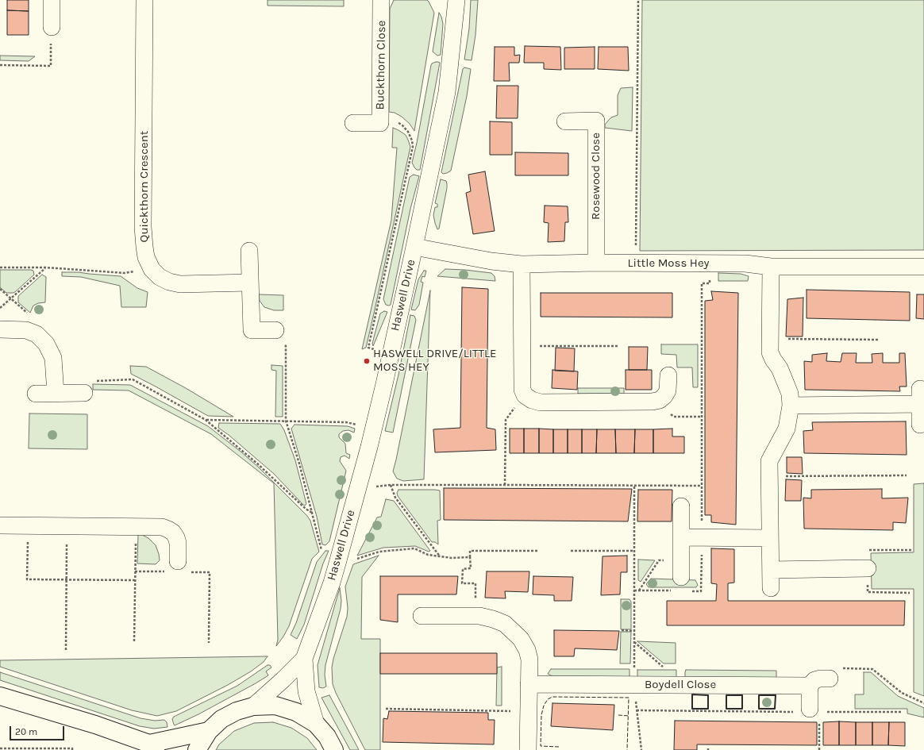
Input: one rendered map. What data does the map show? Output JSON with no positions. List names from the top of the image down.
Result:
{
  "streets": {
    "street": [
      "Buckthorn Close",
      "Rosewood Close",
      "Quickthorn Crescent",
      "Little Moss Hey",
      "Haswell Drive",
      "Boydell Close"
    ]
  },
  "crossings": [
    ["Rosewood Close", "Little Moss Hey"],
    ["Little Moss Hey", "Haswell Drive"]
  ],
  "places": ["HASWELL DRIVE/LITTLE MOSS HEY"],
  "scale_bar": "20 m"
}
